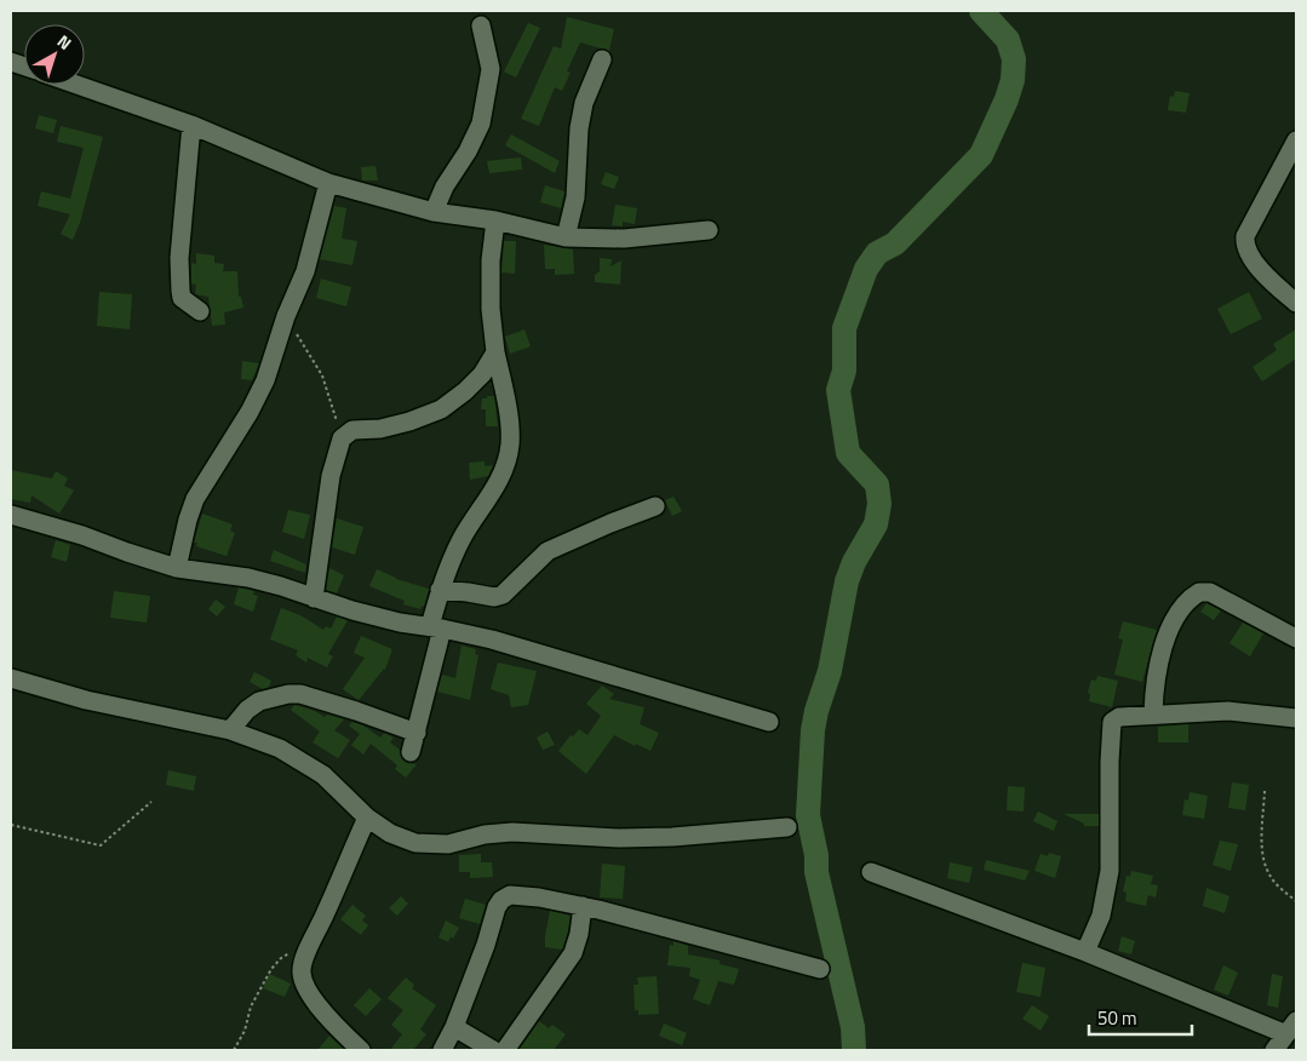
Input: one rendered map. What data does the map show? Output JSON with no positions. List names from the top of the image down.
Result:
{
  "scale_bar": "50 m",
  "north": "top right"
}
